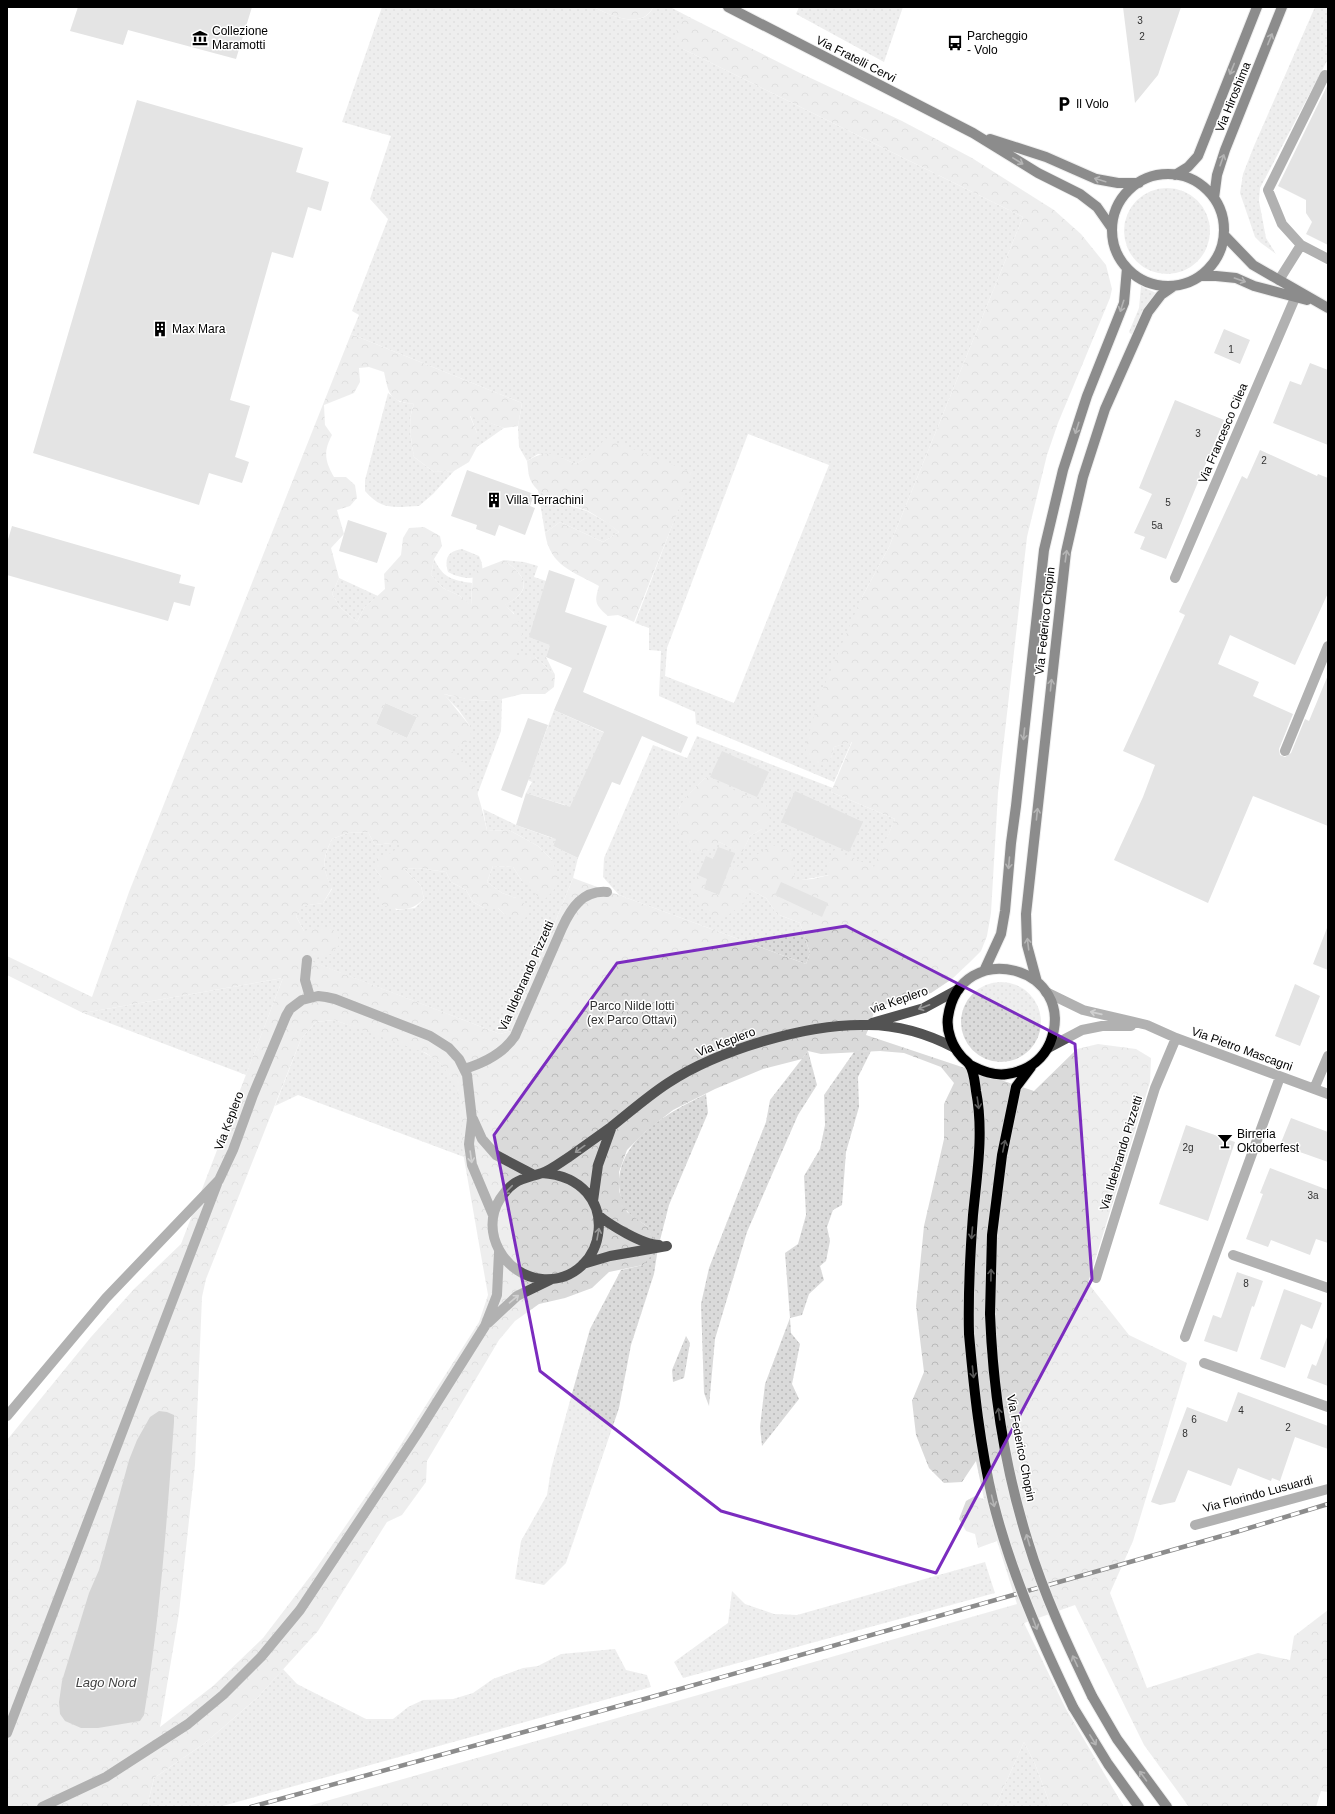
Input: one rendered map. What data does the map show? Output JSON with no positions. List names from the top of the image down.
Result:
{
  "streets": {
    "main road": ["Via Fratelli Cervi", "Via Hiroshima", "Via Federico Chopin"],
    "street": [
      "Via Francesco Cilea",
      "Via Ildebrando Pizzetti",
      "via Keplero",
      "Via Keplero",
      "Via Pietro Mascagni",
      "Via Florindo Lusuardi"
    ]
  },
  "crossings": [
    ["Via Fratelli Cervi", "Via Hiroshima"],
    ["Via Fratelli Cervi", "Via Francesco Cilea"],
    ["Via Fratelli Cervi", "Via Federico Chopin"],
    ["Via Hiroshima", "Via Federico Chopin"],
    ["Via Federico Chopin", "via Keplero"],
    ["Via Federico Chopin", "Via Keplero"],
    ["Via Federico Chopin", "Via Pietro Mascagni"],
    ["Via Ildebrando Pizzetti", "Via Keplero"],
    ["Via Ildebrando Pizzetti", "Via Pietro Mascagni"],
    ["via Keplero", "Via Keplero"],
    ["via Keplero", "Via Pietro Mascagni"],
    ["Via Keplero", "Via Pietro Mascagni"]
  ],
  "one_way": ["via Keplero"],
  "water": ["Lago Nord"],
  "parks": ["Parco Nilde Iotti (ex Parco Ottavi)"],
  "places": {
    "museum": ["Collezione Maramotti"],
    "bus stop": ["Parcheggio - Volo"],
    "parking": ["Il Volo"],
    "building": ["Max Mara", "Villa Terrachini"],
    "bar": ["Birreria Oktoberfest"]
  },
  "house_numbers": [
    "3",
    "2",
    "1",
    "3",
    "2",
    "5",
    "5a",
    "2g",
    "3a",
    "8",
    "4",
    "6",
    "2",
    "8"
  ]
}
